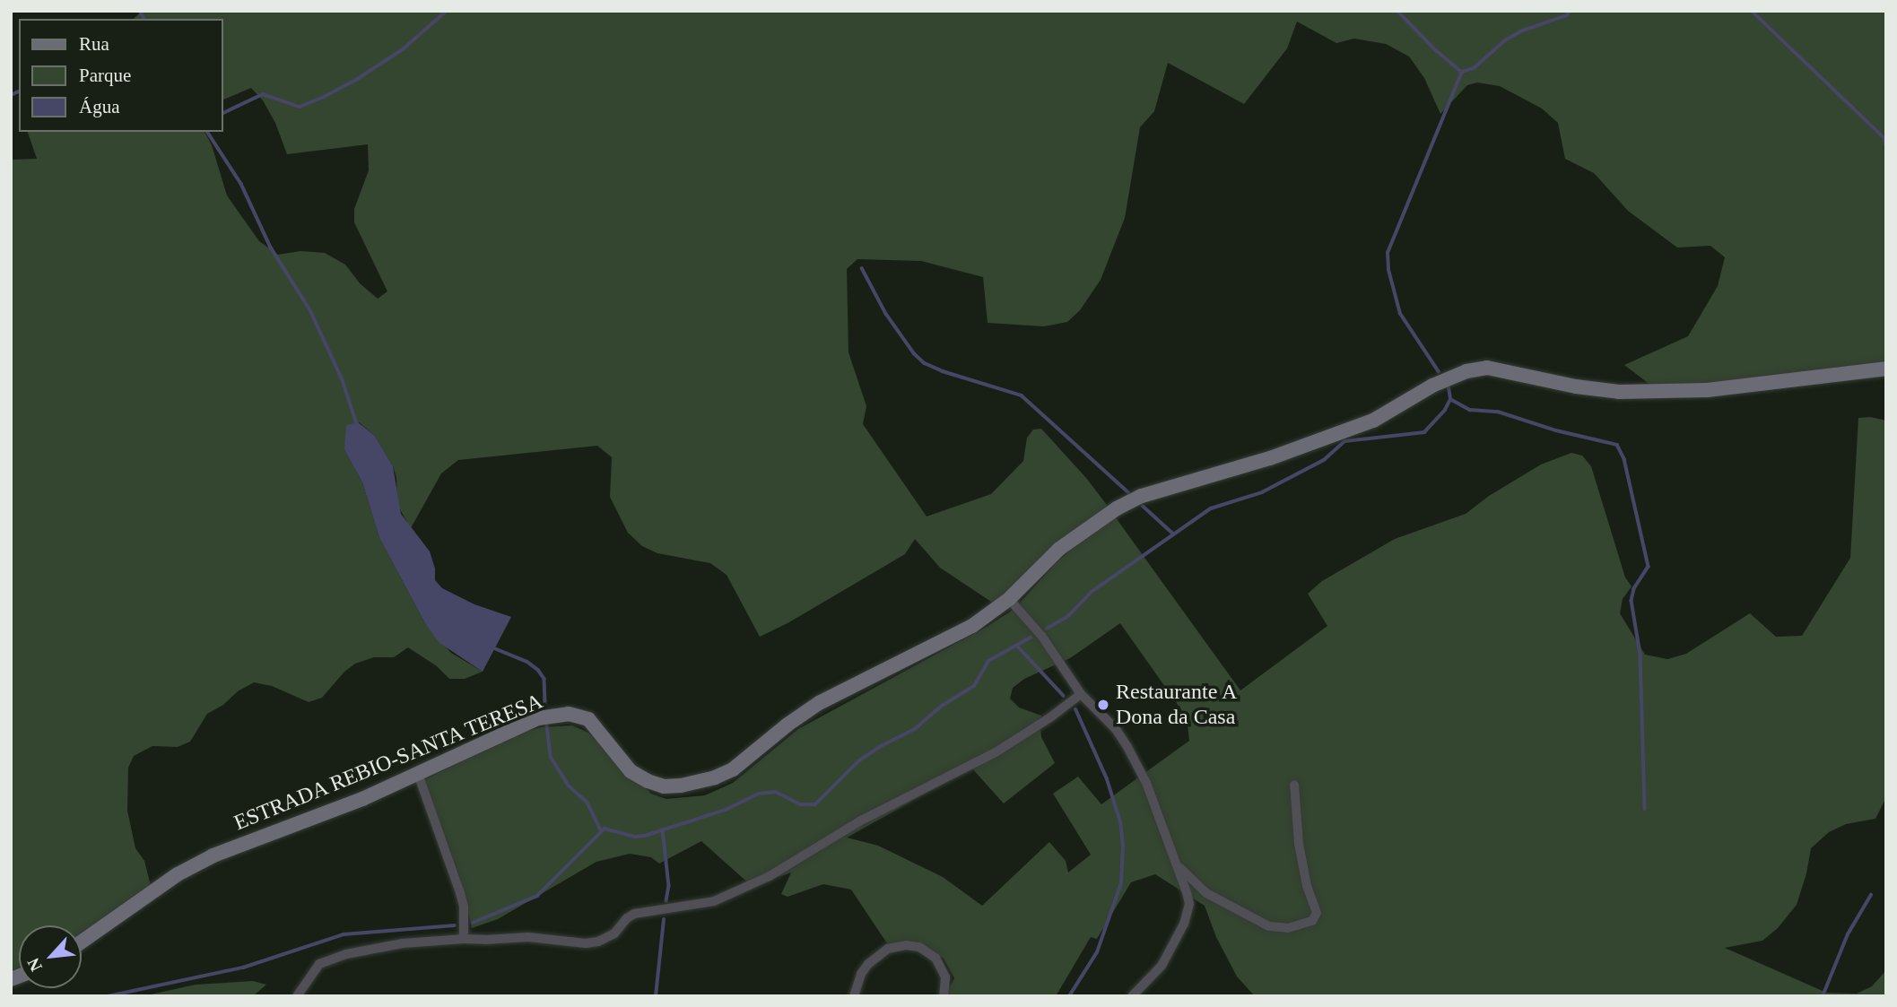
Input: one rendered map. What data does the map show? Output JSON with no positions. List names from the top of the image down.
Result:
{
  "streets": {
    "street": ["ESTRADA REBIO-SANTA TERESA"]
  },
  "places": ["Restaurante A Dona da Casa"],
  "legend": ["Rua", "Parque", "Água"],
  "north": "bottom left"
}
